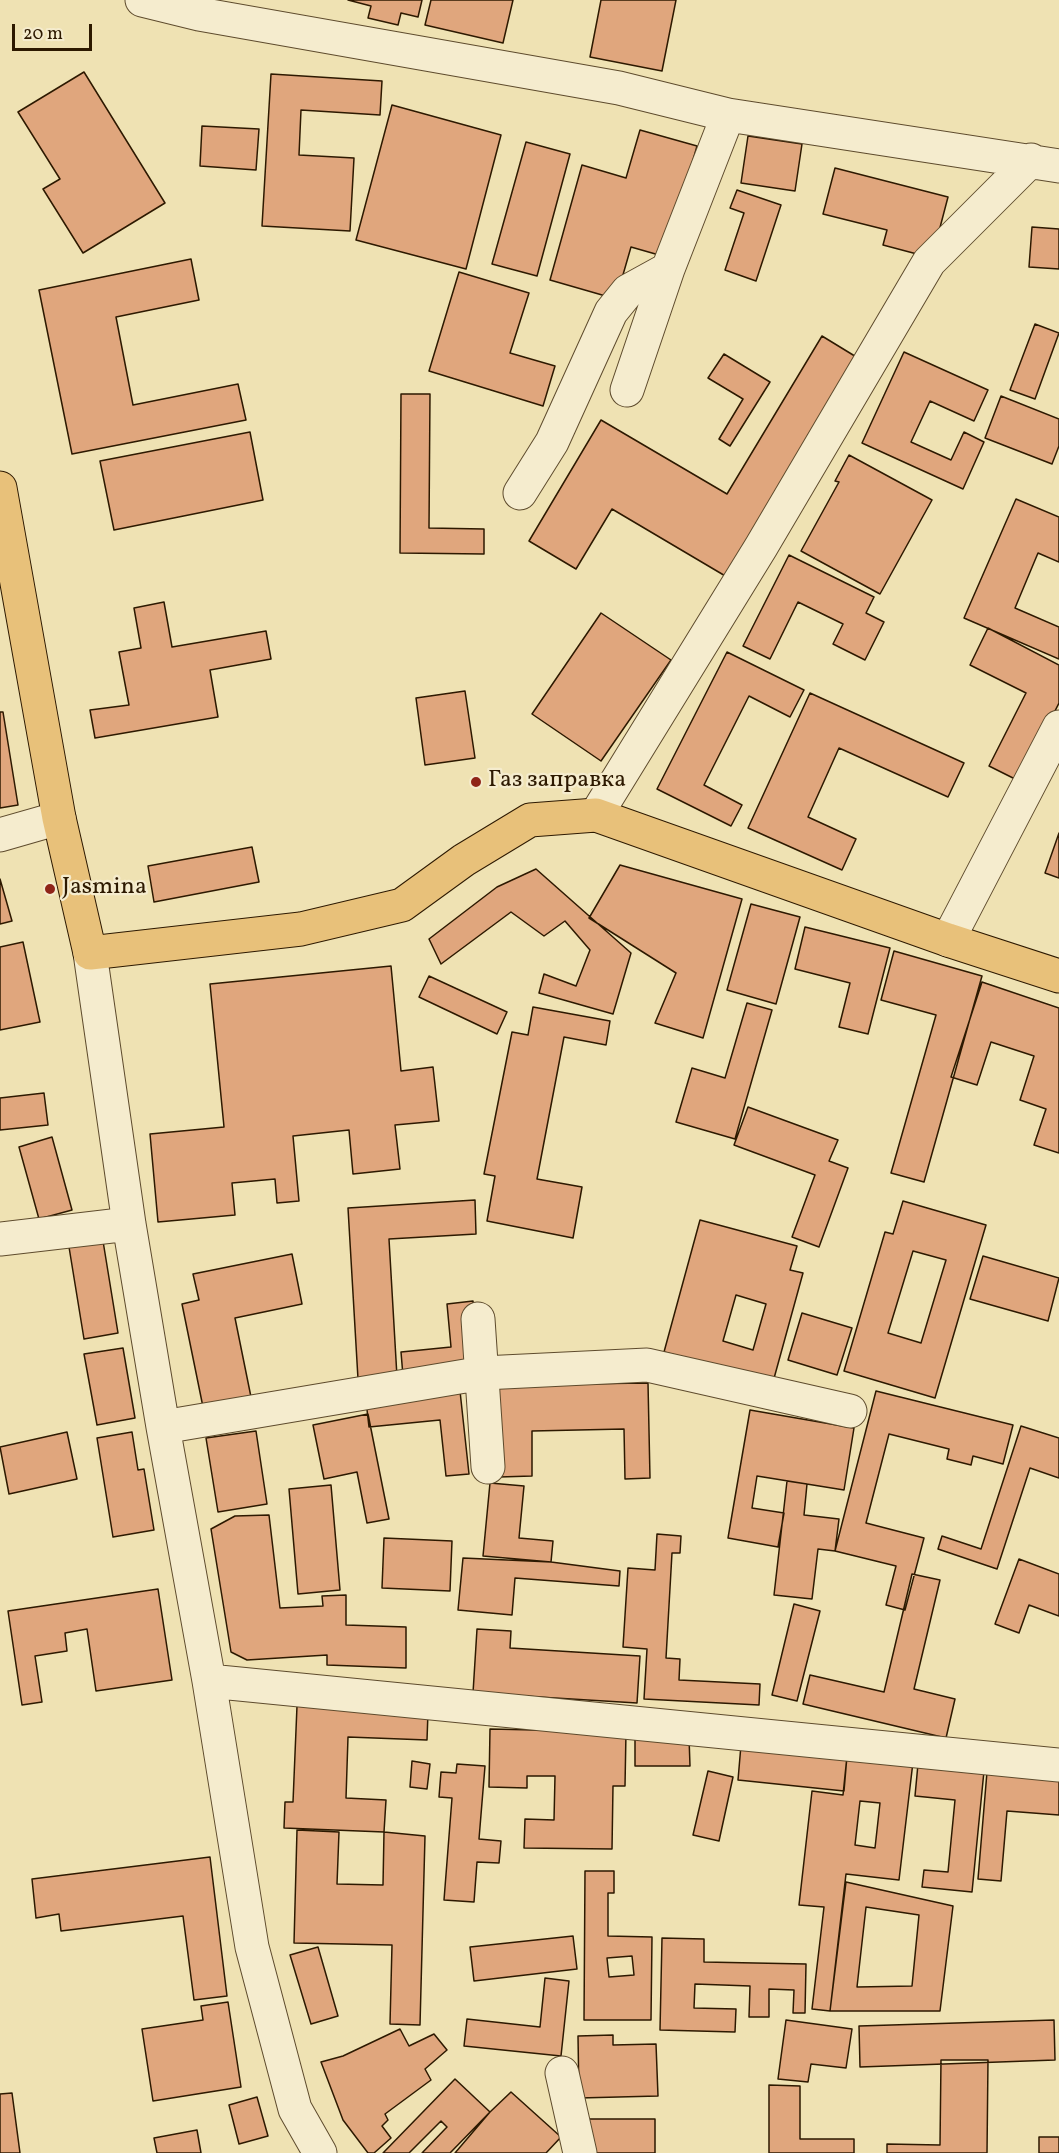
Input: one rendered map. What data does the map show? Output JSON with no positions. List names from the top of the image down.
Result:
{
  "places": ["Газ заправка", "Jasmina"],
  "scale_bar": "20 m"
}
